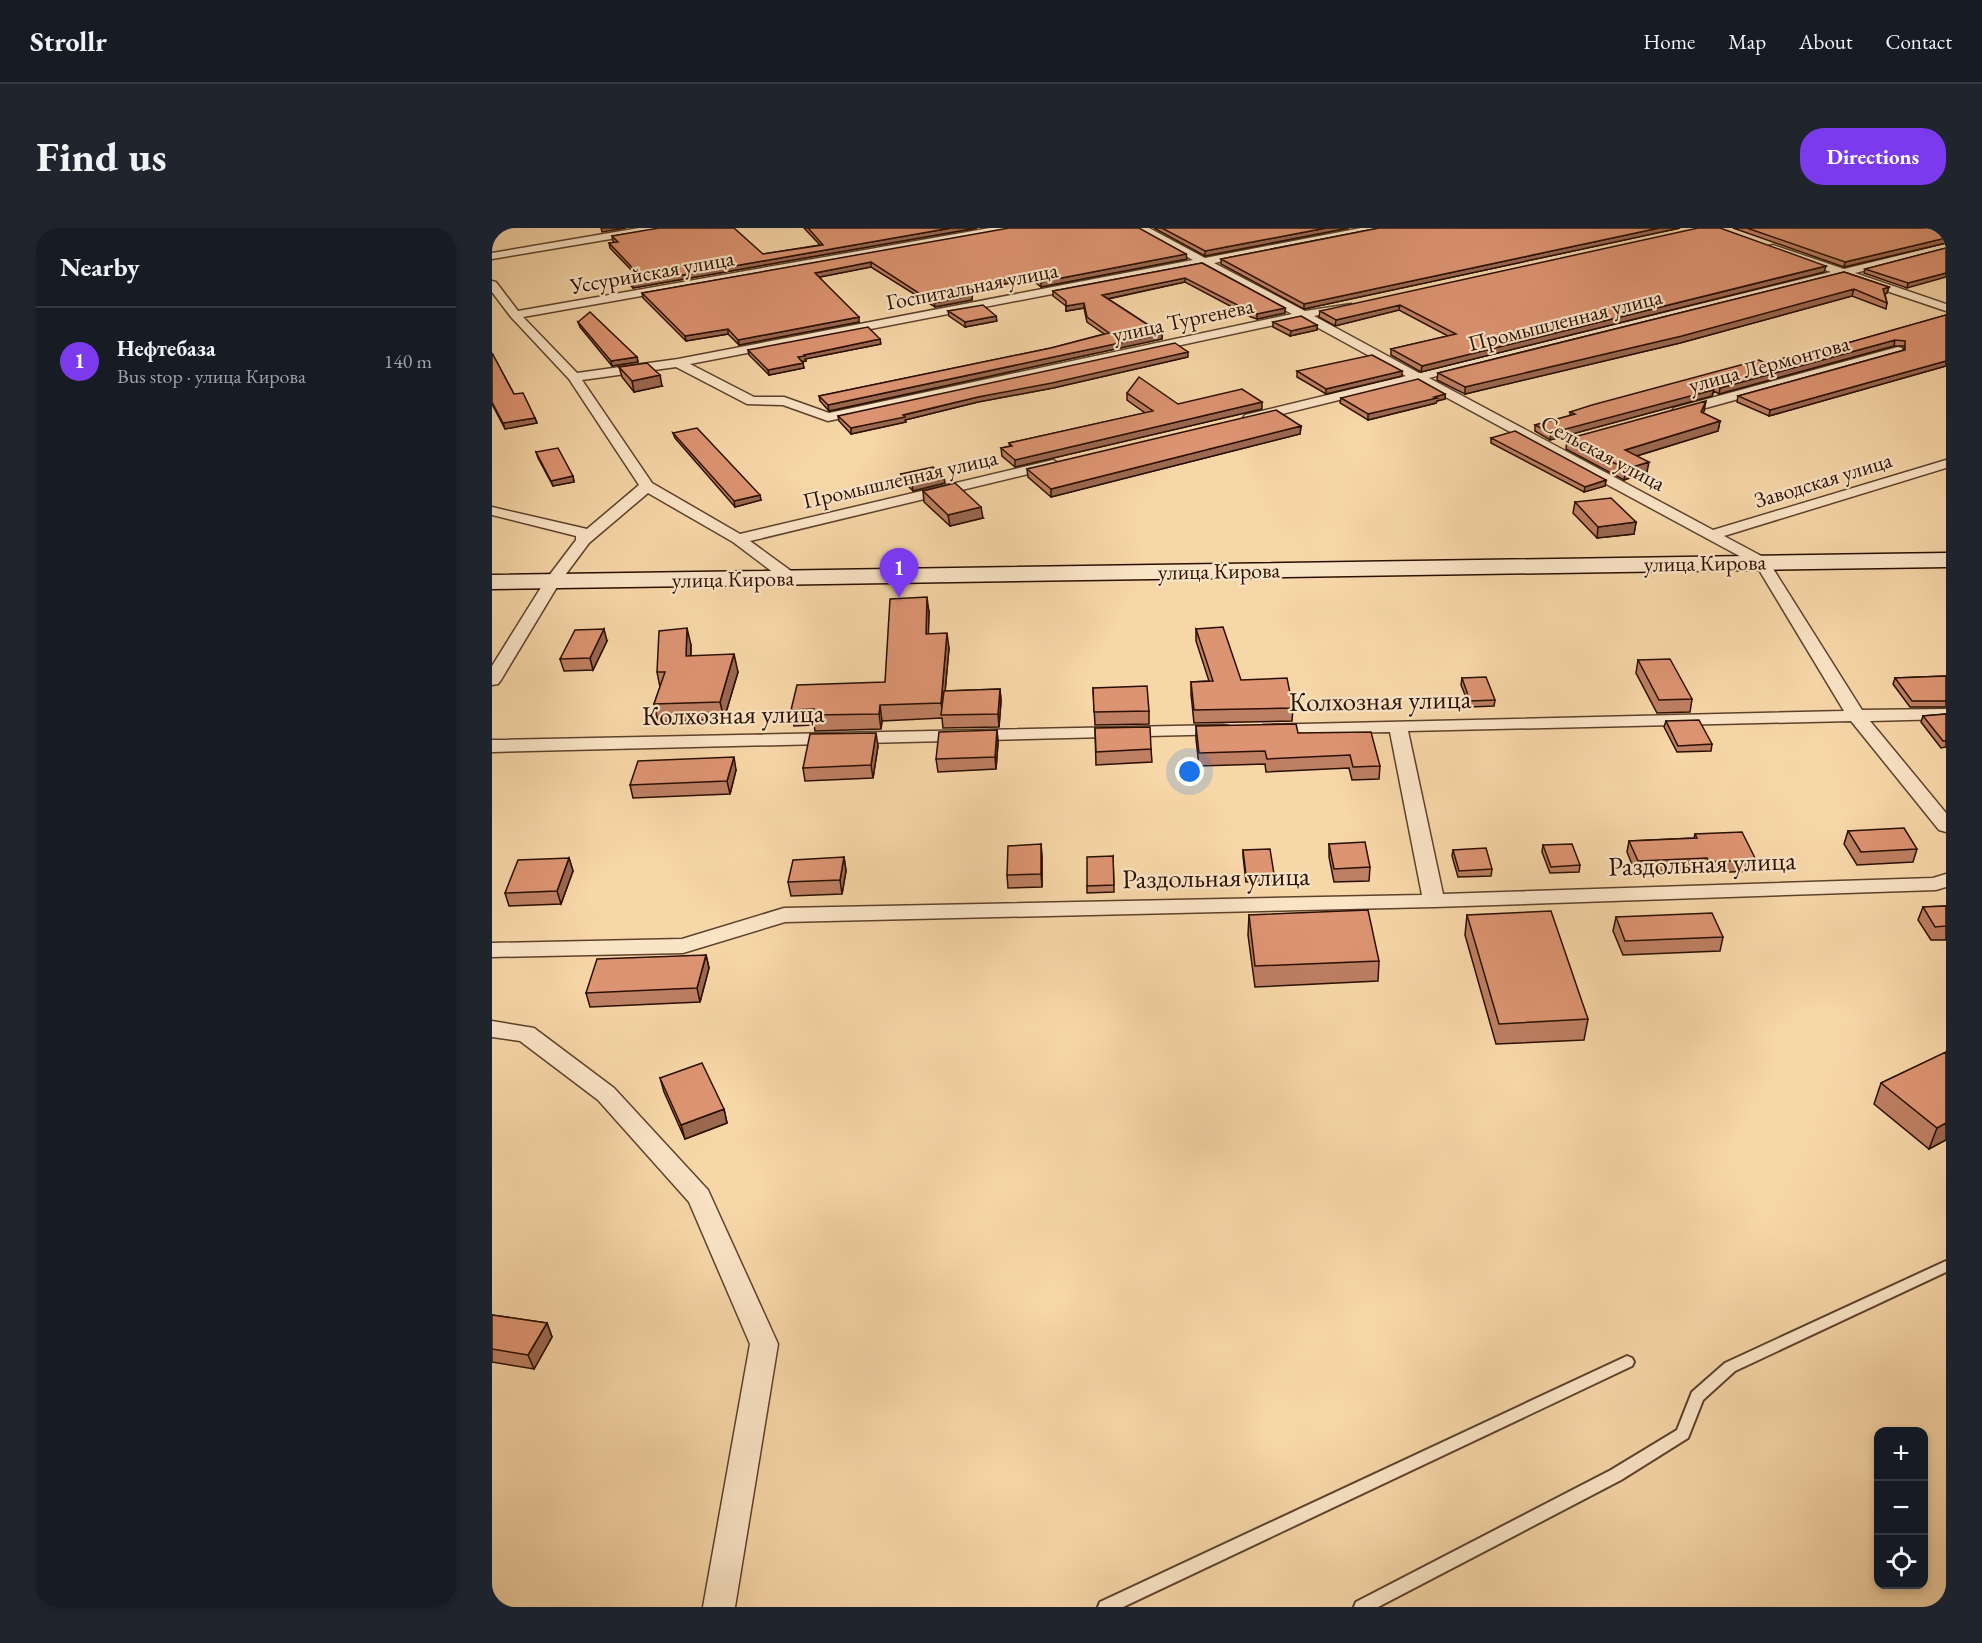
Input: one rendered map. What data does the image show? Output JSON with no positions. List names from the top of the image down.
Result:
{
  "streets": {
    "main road": ["улица Кирова"],
    "street": [
      "Уссурийская улица",
      "Госпитальная улица",
      "улица Тургенева",
      "Промышленная улица",
      "улица Лермонтова",
      "Сельская улица",
      "Заводская улица",
      "Колхозная улица",
      "Раздольная улица"
    ]
  },
  "crossings": [
    ["Госпитальная улица", "улица Тургенева"],
    ["Госпитальная улица", "Сельская улица"],
    ["улица Тургенева", "Сельская улица"],
    ["Промышленная улица", "Сельская улица"],
    ["Сельская улица", "Заводская улица"],
    ["Сельская улица", "улица Кирова"]
  ],
  "page": {
    "header": "Strollr",
    "nav": [
      "Home",
      "Map",
      "About",
      "Contact"
    ],
    "buttons": "Directions",
    "title": "Find us",
    "heading": "Nearby",
    "list": [
      {
        "mark": "1",
        "name": "Нефтебаза",
        "note": "Bus stop · улица Кирова",
        "value": "140 m"
      }
    ],
    "pins": "1",
    "map_buttons": ["+", "−"]
  }
}
